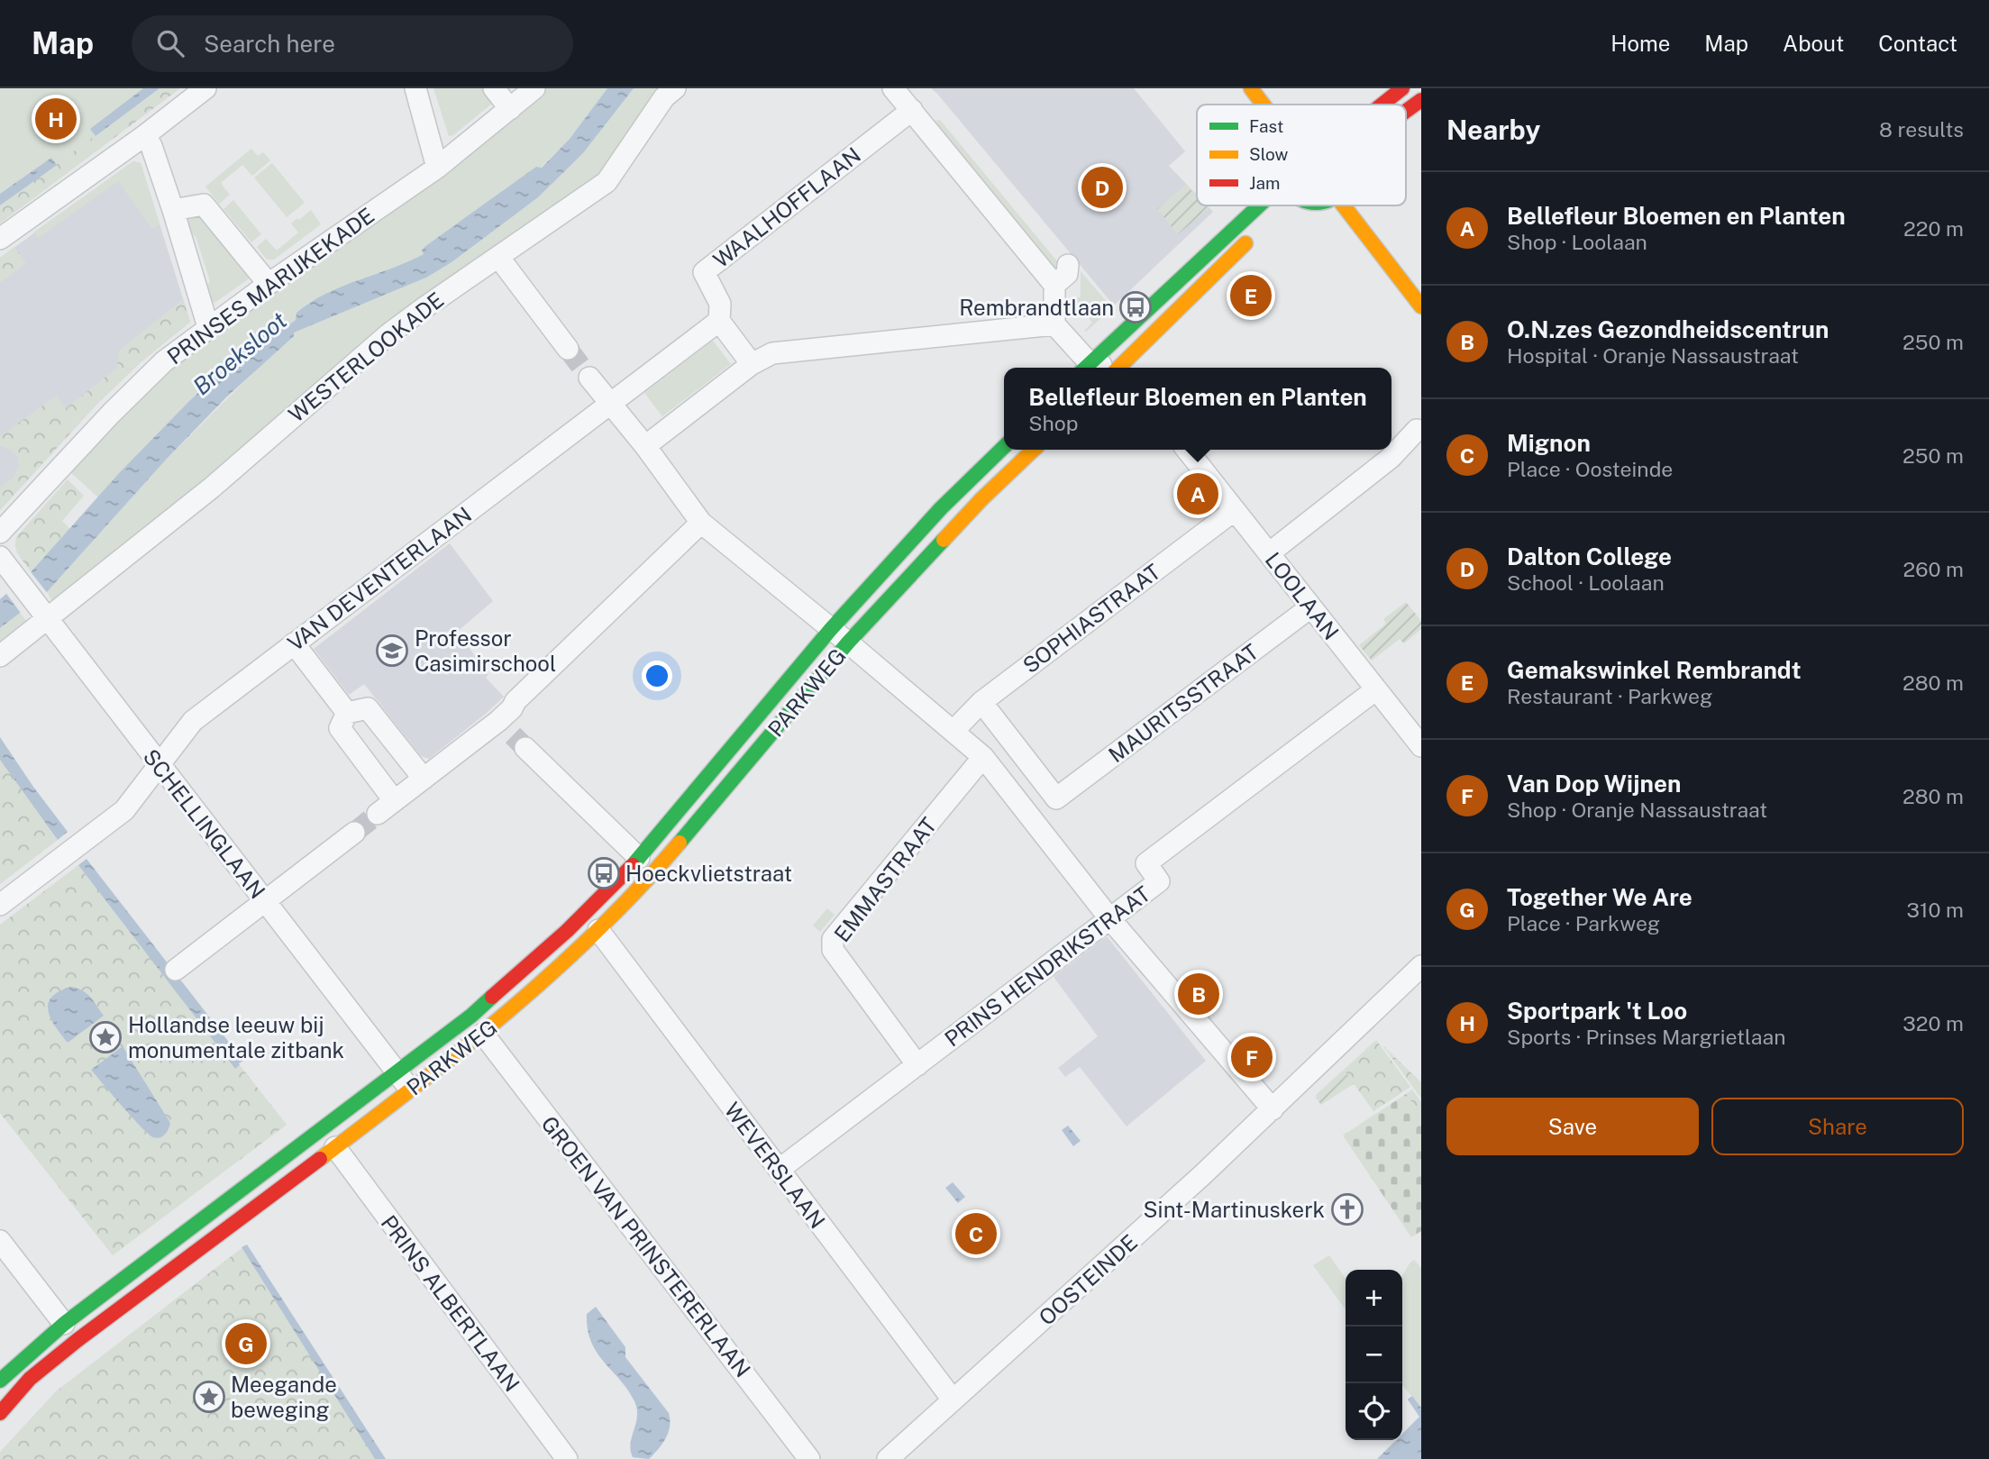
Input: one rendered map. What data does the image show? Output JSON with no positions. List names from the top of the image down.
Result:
{
  "streets": {
    "street": [
      "WAALHOFFLAAN",
      "PRINSES MARIJKEKADE",
      "WESTERLOOKADE",
      "VAN DEVENTERLAAN",
      "LOOLAAN",
      "SOPHIASTRAAT",
      "PARKWEG",
      "MAURITSSTRAAT",
      "SCHELLINGLAAN",
      "EMMASTRAAT",
      "PRINS HENDRIKSTRAAT",
      "WEVERSLAAN",
      "GROEN VAN PRINSTERERLAAN",
      "OOSTEINDE",
      "PRINS ALBERTLAAN"
    ]
  },
  "crossings": [
    ["WAALHOFFLAAN", "VAN DEVENTERLAAN"],
    ["WESTERLOOKADE", "SCHELLINGLAAN"],
    ["VAN DEVENTERLAAN", "SCHELLINGLAAN"],
    ["LOOLAAN", "SOPHIASTRAAT"],
    ["LOOLAAN", "MAURITSSTRAAT"],
    ["LOOLAAN", "PRINS HENDRIKSTRAAT"],
    ["SOPHIASTRAAT", "MAURITSSTRAAT"],
    ["PARKWEG", "SCHELLINGLAAN"],
    ["PARKWEG", "WEVERSLAAN"],
    ["PARKWEG", "GROEN VAN PRINSTERERLAAN"],
    ["PARKWEG", "PRINS ALBERTLAAN"],
    ["EMMASTRAAT", "PRINS HENDRIKSTRAAT"],
    ["PRINS HENDRIKSTRAAT", "WEVERSLAAN"],
    ["WEVERSLAAN", "OOSTEINDE"]
  ],
  "water": ["Broeksloot"],
  "places": {
    "bus stop": ["Rembrandtlaan", "Hoeckvlietstraat"],
    "school or university": ["Professor Casimirschool"],
    "place": ["Hollandse leeuw bij monumentale zitbank", "Meegande beweging"],
    "church": ["Sint-Martinuskerk"]
  },
  "legend": ["Fast", "Slow", "Jam"],
  "page": {
    "header": "Map",
    "search": "Search here",
    "nav": [
      "Home",
      "Map",
      "About",
      "Contact"
    ],
    "heading": ["Nearby", "8 results"],
    "pins": [
      "H",
      "D",
      "E",
      "A",
      "B",
      "F",
      "C",
      "G"
    ],
    "list": [
      {
        "mark": "A",
        "name": "Bellefleur Bloemen en Planten",
        "note": "Shop · Loolaan",
        "value": "220 m"
      },
      {
        "mark": "B",
        "name": "O.N.zes Gezondheidscentrun",
        "note": "Hospital · Oranje Nassaustraat",
        "value": "250 m"
      },
      {
        "mark": "C",
        "name": "Mignon",
        "note": "Place · Oosteinde",
        "value": "250 m"
      },
      {
        "mark": "D",
        "name": "Dalton College",
        "note": "School · Loolaan",
        "value": "260 m"
      },
      {
        "mark": "E",
        "name": "Gemakswinkel Rembrandt",
        "note": "Restaurant · Parkweg",
        "value": "280 m"
      },
      {
        "mark": "F",
        "name": "Van Dop Wijnen",
        "note": "Shop · Oranje Nassaustraat",
        "value": "280 m"
      },
      {
        "mark": "G",
        "name": "Together We Are",
        "note": "Place · Parkweg",
        "value": "310 m"
      },
      {
        "mark": "H",
        "name": "Sportpark 't Loo",
        "note": "Sports · Prinses Margrietlaan",
        "value": "320 m"
      }
    ],
    "popup": ["Bellefleur Bloemen en Planten", "Shop"],
    "buttons": ["Save", "Share"],
    "map_buttons": ["+", "−"]
  }
}
